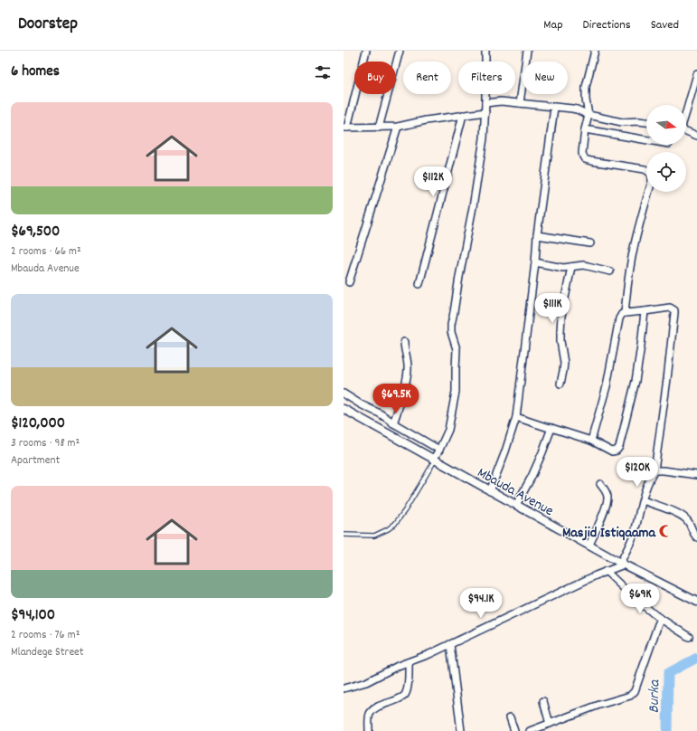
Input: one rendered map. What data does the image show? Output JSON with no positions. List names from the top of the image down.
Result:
{
  "streets": {
    "street": ["Mbauda Avenue"]
  },
  "water": ["Burka"],
  "places": {
    "mosque": ["Masjid Istiqaama"]
  },
  "north": "right",
  "page": {
    "header": "Doorstep",
    "nav": ["Map", "Directions", "Saved"],
    "heading": "6 homes",
    "chip": [
      "Buy",
      "Rent",
      "Filters",
      "New"
    ],
    "list": [
      {
        "name": "$69,500",
        "note": "2 rooms · 66 m² · Mbauda Avenue"
      },
      {
        "name": "$120,000",
        "note": "3 rooms · 98 m² · Apartment"
      },
      {
        "name": "$94,100",
        "note": "2 rooms · 76 m² · Mlandege Street"
      }
    ],
    "price": [
      "$112K",
      "$111K",
      "$69.5K",
      "$120K",
      "$69K",
      "$94.1K"
    ]
  }
}
